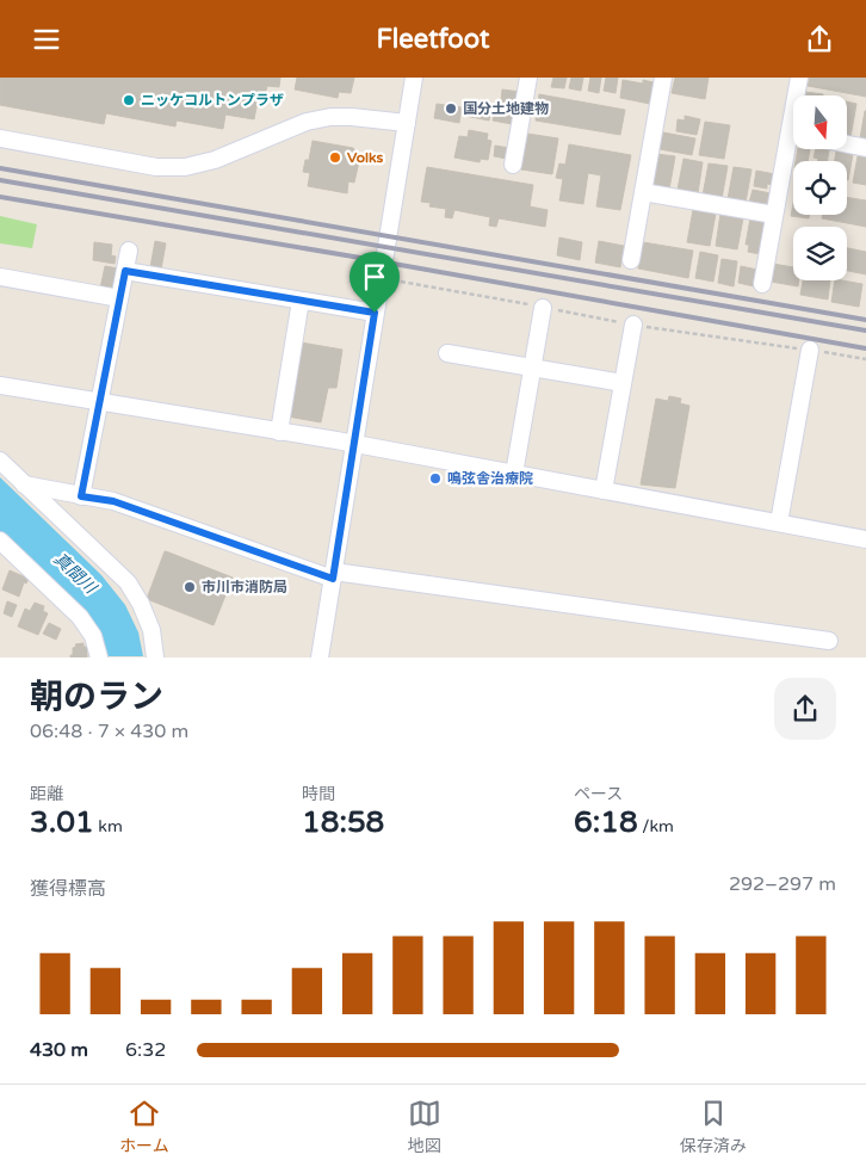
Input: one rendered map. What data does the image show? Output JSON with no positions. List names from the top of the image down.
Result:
{
  "water": ["真間川"],
  "places": [
    "ニッケコルトンプラザ",
    "国分土地建物",
    "Volks",
    "鳴弦舎治療院",
    "市川市消防局"
  ],
  "north": "bottom",
  "page": {
    "header": "Fleetfoot",
    "heading": ["朝のラン", "06:48 · 7 × 430 m"],
    "stats": [
      ["距離", "3.01 km"],
      ["時間", "18:58"],
      ["ペース", "6:18 /km"]
    ],
    "chart": ["獲得標高", "292–297 m"],
    "list": [
      {
        "name": "430 m",
        "note": "6:32"
      }
    ],
    "tabs": ["ホーム", "地図", "保存済み"]
  }
}
